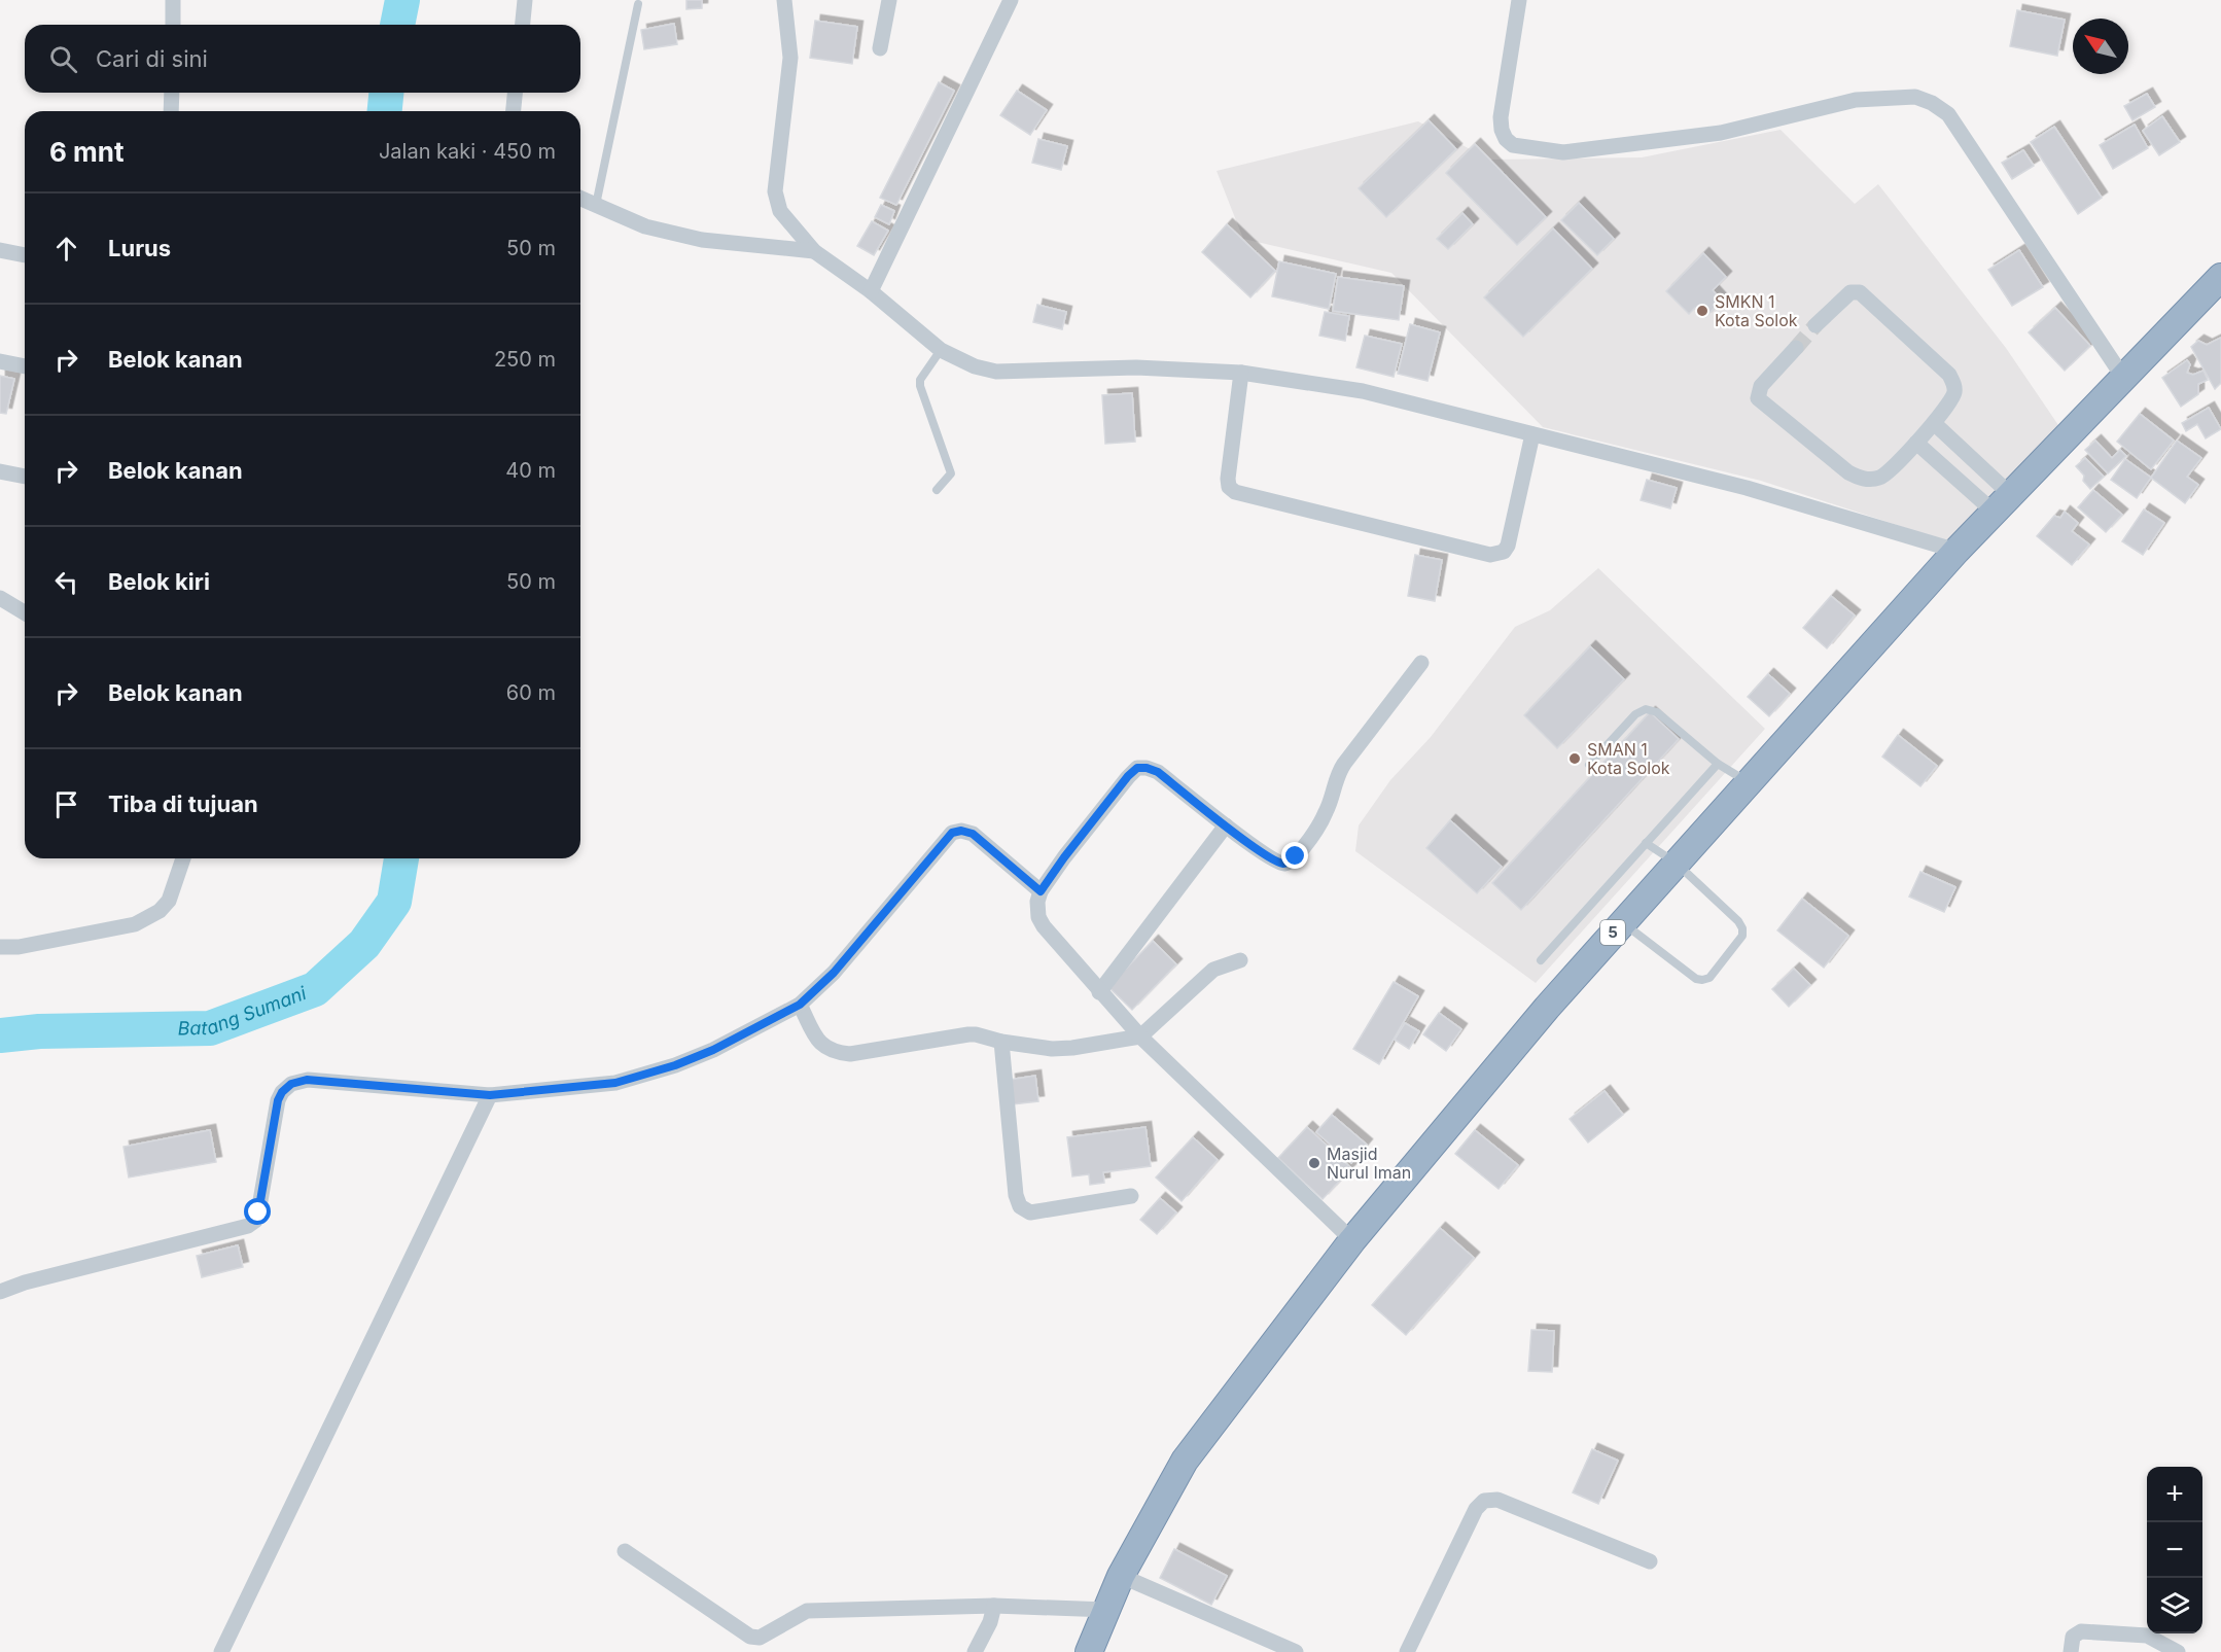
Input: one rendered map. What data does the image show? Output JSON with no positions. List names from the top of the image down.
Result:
{
  "streets": {
    "highway": ["5"]
  },
  "water": ["Batang Sumani"],
  "places": ["SMKN 1 Kota Solok", "SMAN 1 Kota Solok", "Masjid Nurul Iman"],
  "north": "top left",
  "page": {
    "search": "Cari di sini",
    "heading": ["6 mnt", "Jalan kaki · 450 m"],
    "list": [
      ["Lurus", "50 m"],
      ["Belok kanan", "250 m"],
      ["Belok kanan", "40 m"],
      ["Belok kiri", "50 m"],
      ["Belok kanan", "60 m"],
      "Tiba di tujuan"
    ],
    "map_buttons": ["+", "−"]
  }
}
